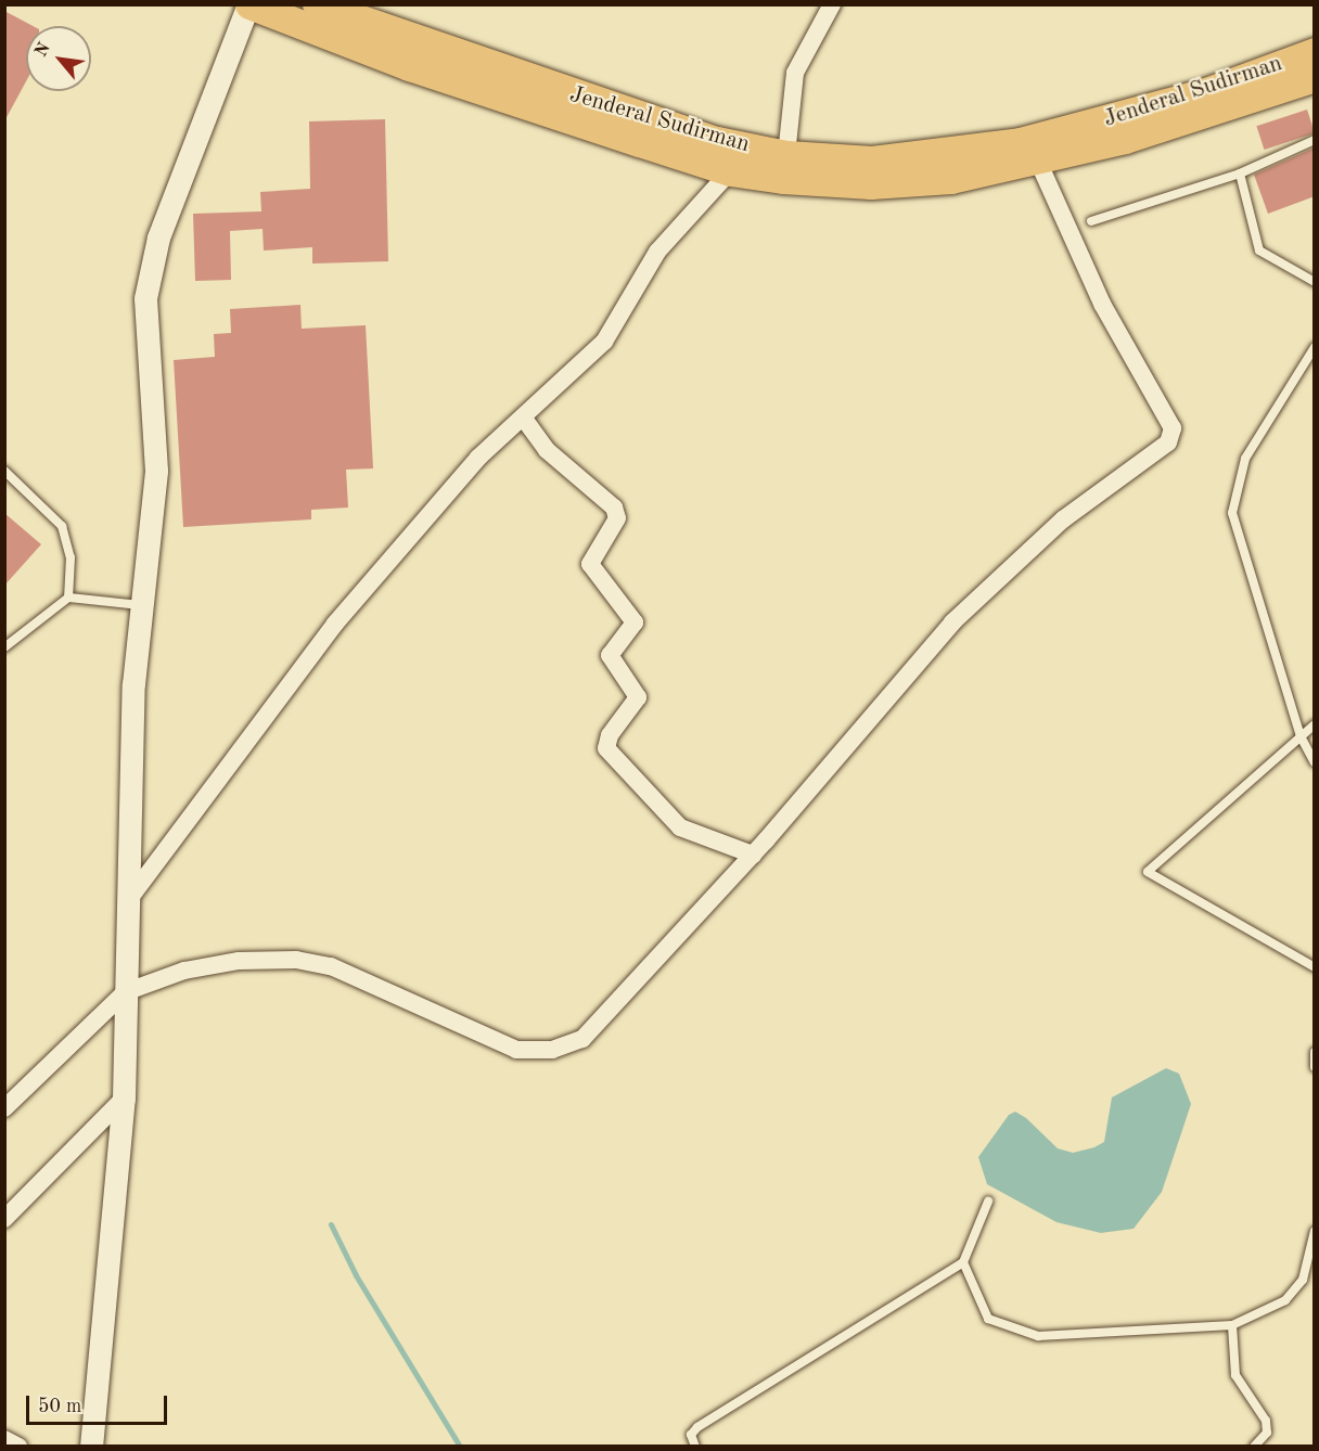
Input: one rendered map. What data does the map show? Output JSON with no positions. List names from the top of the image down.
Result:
{
  "streets": {
    "highway": ["Jenderal Sudirman"]
  },
  "scale_bar": "50 m",
  "north": "top left"
}
